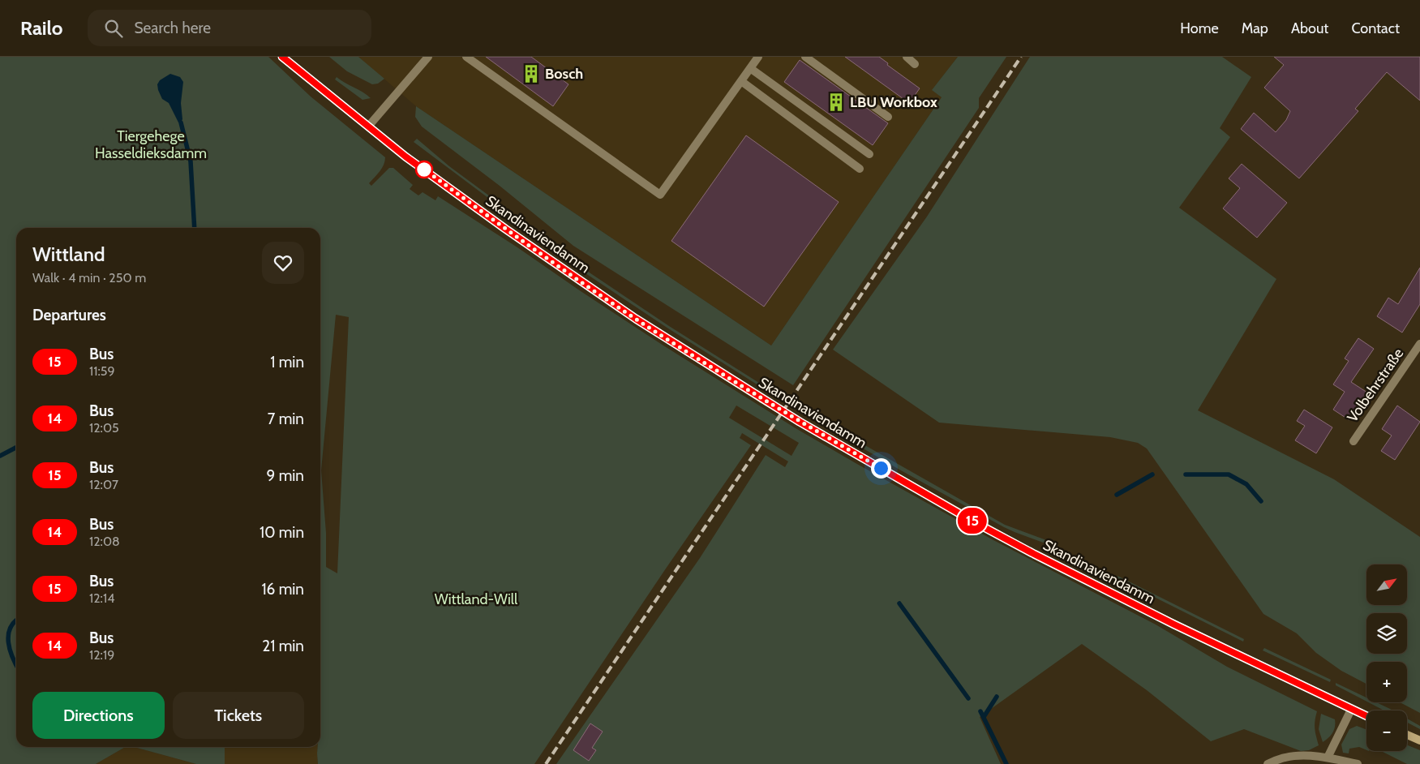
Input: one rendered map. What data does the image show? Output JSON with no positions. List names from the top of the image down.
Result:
{
  "streets": {
    "main road": ["Skandinaviendamm"],
    "street": ["Volbehrstraße"]
  },
  "parks": ["Tiergehege Hasseldieksdamm", "Wittland-Will"],
  "places": {
    "building": ["Bosch", "LBU Workbox"]
  },
  "lines": ["bus line 15"],
  "north": "top right",
  "page": {
    "header": "Railo",
    "search": "Search here",
    "nav": [
      "Home",
      "Map",
      "About",
      "Contact"
    ],
    "on_map": "15",
    "heading": [
      ["Wittland", "Walk · 4 min · 250 m"],
      "Departures"
    ],
    "list": [
      {
        "mark": "15",
        "name": "Bus",
        "note": "11:59",
        "value": "1 min"
      },
      {
        "mark": "14",
        "name": "Bus",
        "note": "12:05",
        "value": "7 min"
      },
      {
        "mark": "15",
        "name": "Bus",
        "note": "12:07",
        "value": "9 min"
      },
      {
        "mark": "14",
        "name": "Bus",
        "note": "12:08",
        "value": "10 min"
      },
      {
        "mark": "15",
        "name": "Bus",
        "note": "12:14",
        "value": "16 min"
      },
      {
        "mark": "14",
        "name": "Bus",
        "note": "12:19",
        "value": "21 min"
      }
    ],
    "map_buttons": ["+", "−"],
    "buttons": ["Directions", "Tickets"]
  }
}
